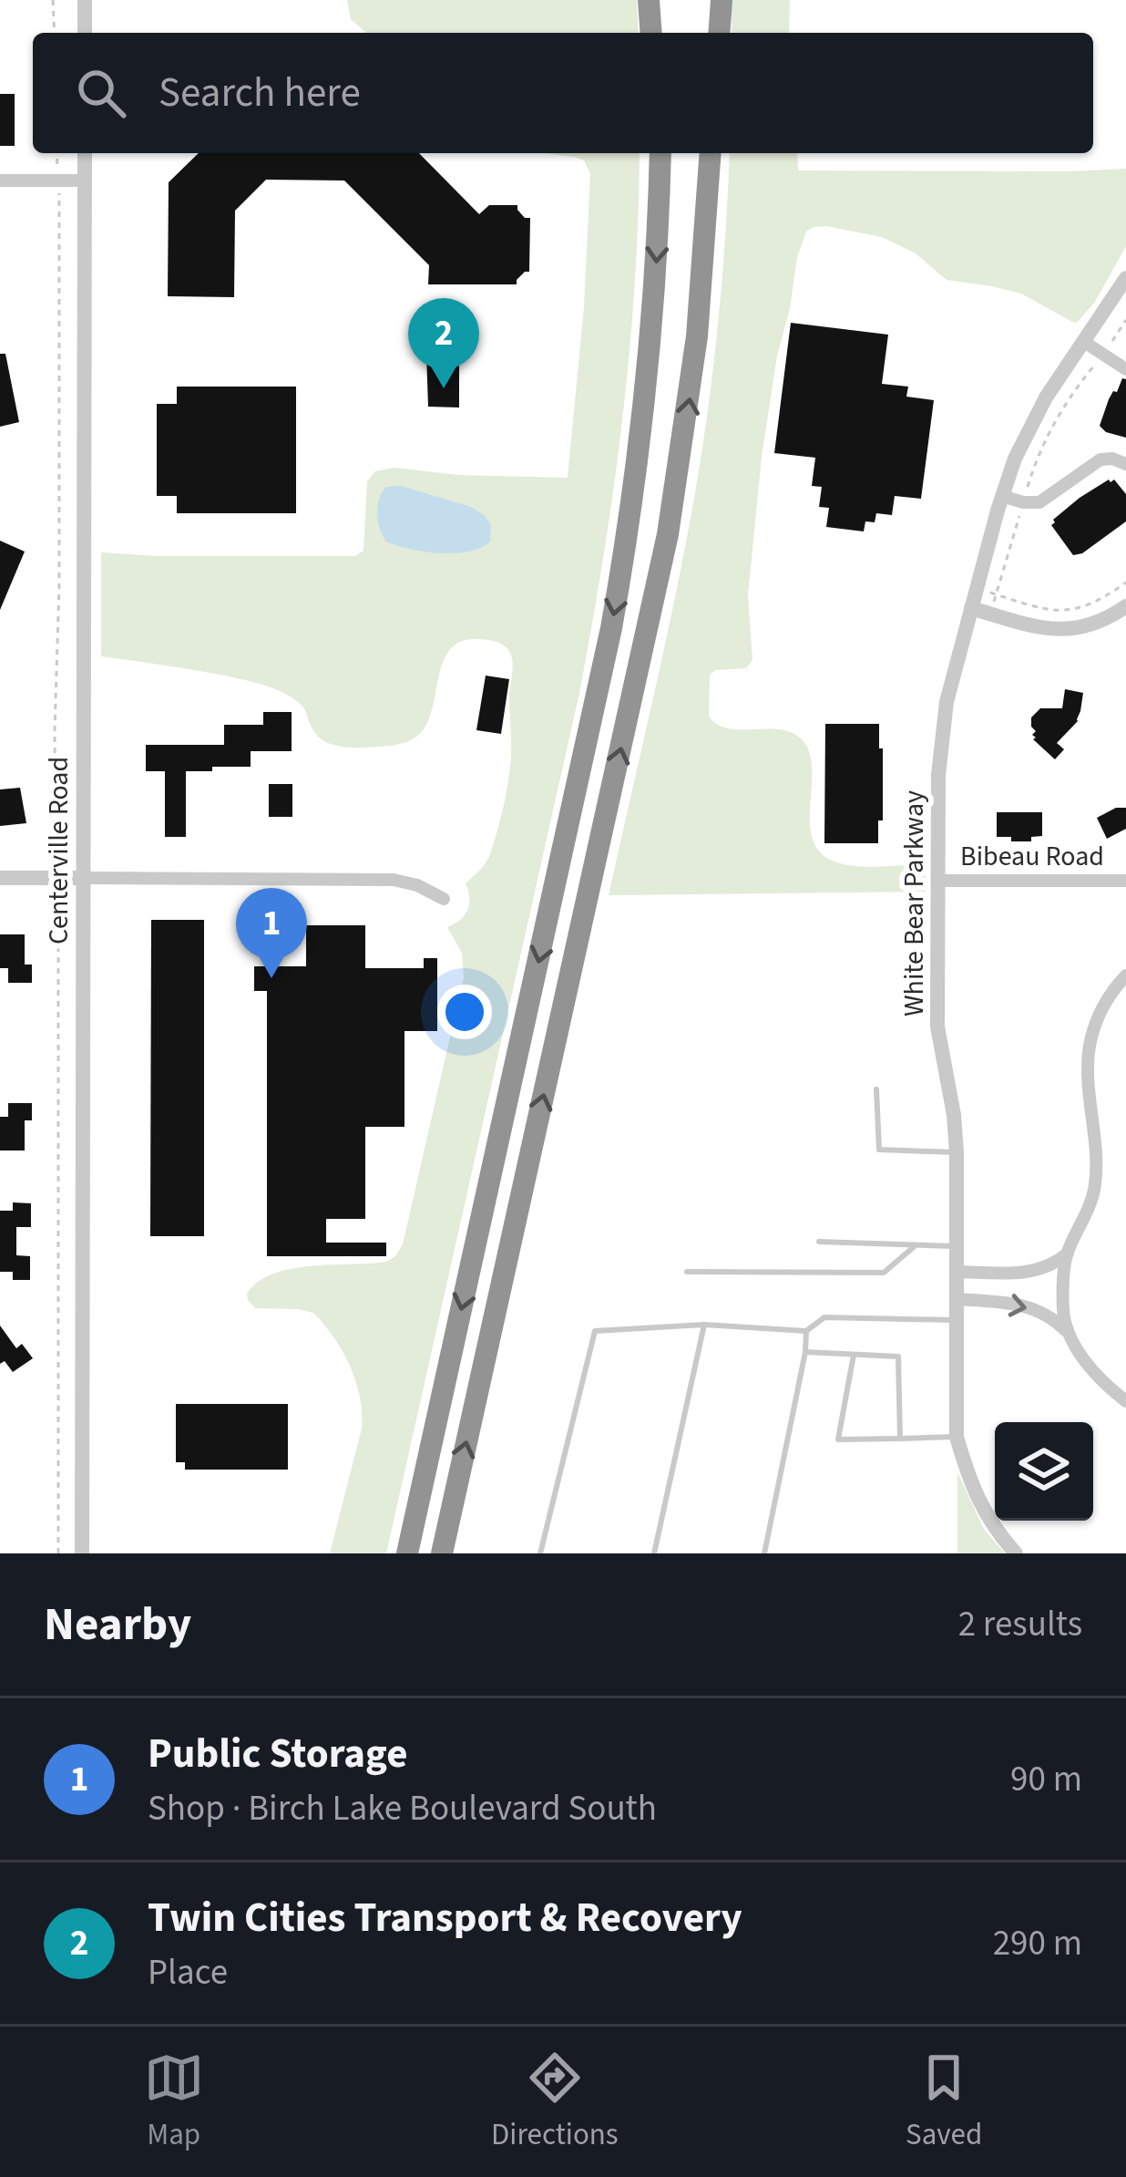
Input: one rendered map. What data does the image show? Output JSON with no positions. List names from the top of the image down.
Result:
{
  "streets": {
    "street": ["Centerville Road", "Bibeau Road", "White Bear Parkway"]
  },
  "crossings": [
    ["Bibeau Road", "White Bear Parkway"]
  ],
  "page": {
    "search": "Search here",
    "pins": ["2", "1"],
    "heading": ["Nearby", "2 results"],
    "list": [
      {
        "mark": "1",
        "name": "Public Storage",
        "note": "Shop · Birch Lake Boulevard South",
        "value": "90 m"
      },
      {
        "mark": "2",
        "name": "Twin Cities Transport & Recovery",
        "note": "Place",
        "value": "290 m"
      }
    ],
    "nav": ["Map", "Directions", "Saved"]
  }
}
